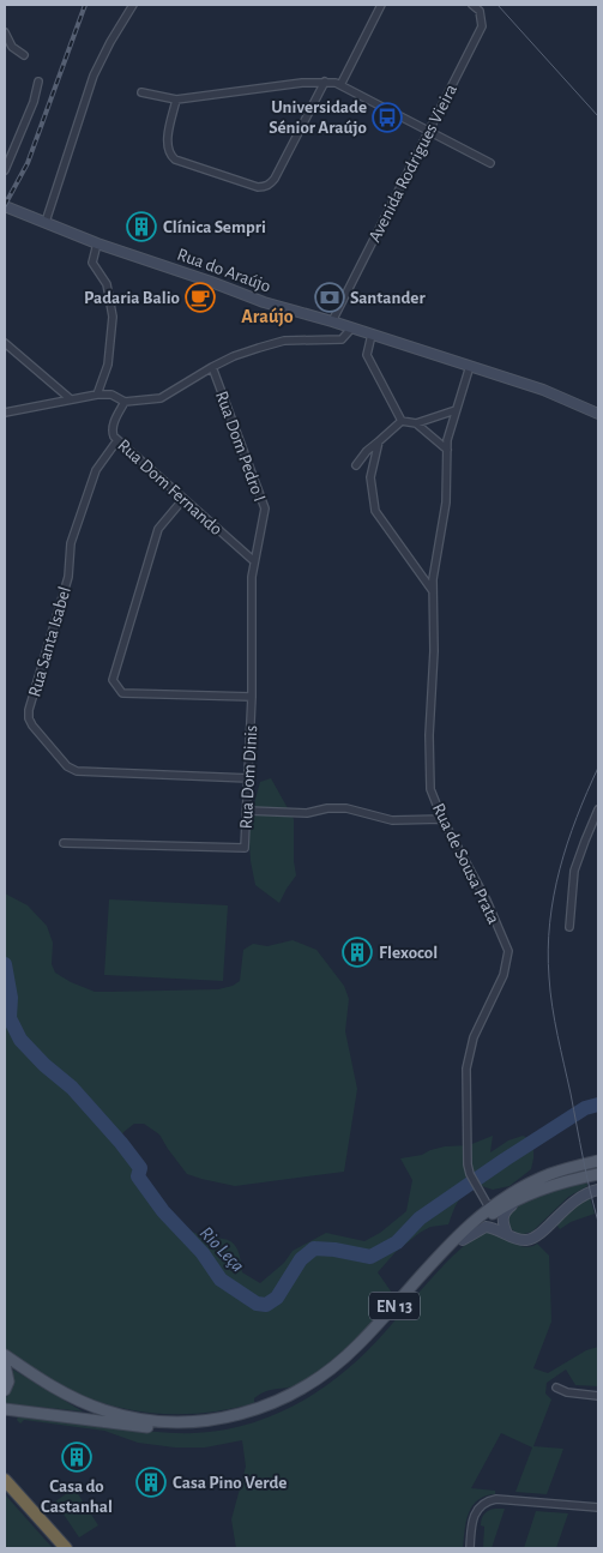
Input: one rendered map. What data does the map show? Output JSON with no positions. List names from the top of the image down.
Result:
{
  "streets": {
    "main road": ["Rua do Araújo", "EN 13"],
    "street": [
      "Avenida Rodrigues Vieira",
      "Rua Dom Pedro I",
      "Rua Dom Fernando",
      "Rua Santa Isabel",
      "Rua Dom Dinis",
      "Rua de Sousa Prata"
    ]
  },
  "crossings": [
    ["Avenida Rodrigues Vieira", "Rua do Araújo"],
    ["Rua do Araújo", "Rua de Sousa Prata"],
    ["Rua Dom Pedro I", "Rua Dom Fernando"],
    ["Rua Dom Pedro I", "Rua Dom Dinis"],
    ["Rua Dom Fernando", "Rua Santa Isabel"],
    ["Rua Dom Fernando", "Rua Dom Dinis"],
    ["Rua Santa Isabel", "Rua Dom Dinis"],
    ["Rua de Sousa Prata", "EN 13"]
  ],
  "districts": ["Araújo"],
  "water": ["Rio Leça"],
  "places": {
    "bus stop": ["Universidade Sénior Araújo"],
    "building": [
      "Clínica Sempri",
      "Flexocol",
      "Casa do Castanhal",
      "Casa Pino Verde"
    ],
    "cafe": ["Padaria Balio"],
    "bank": ["Santander"]
  }
}
